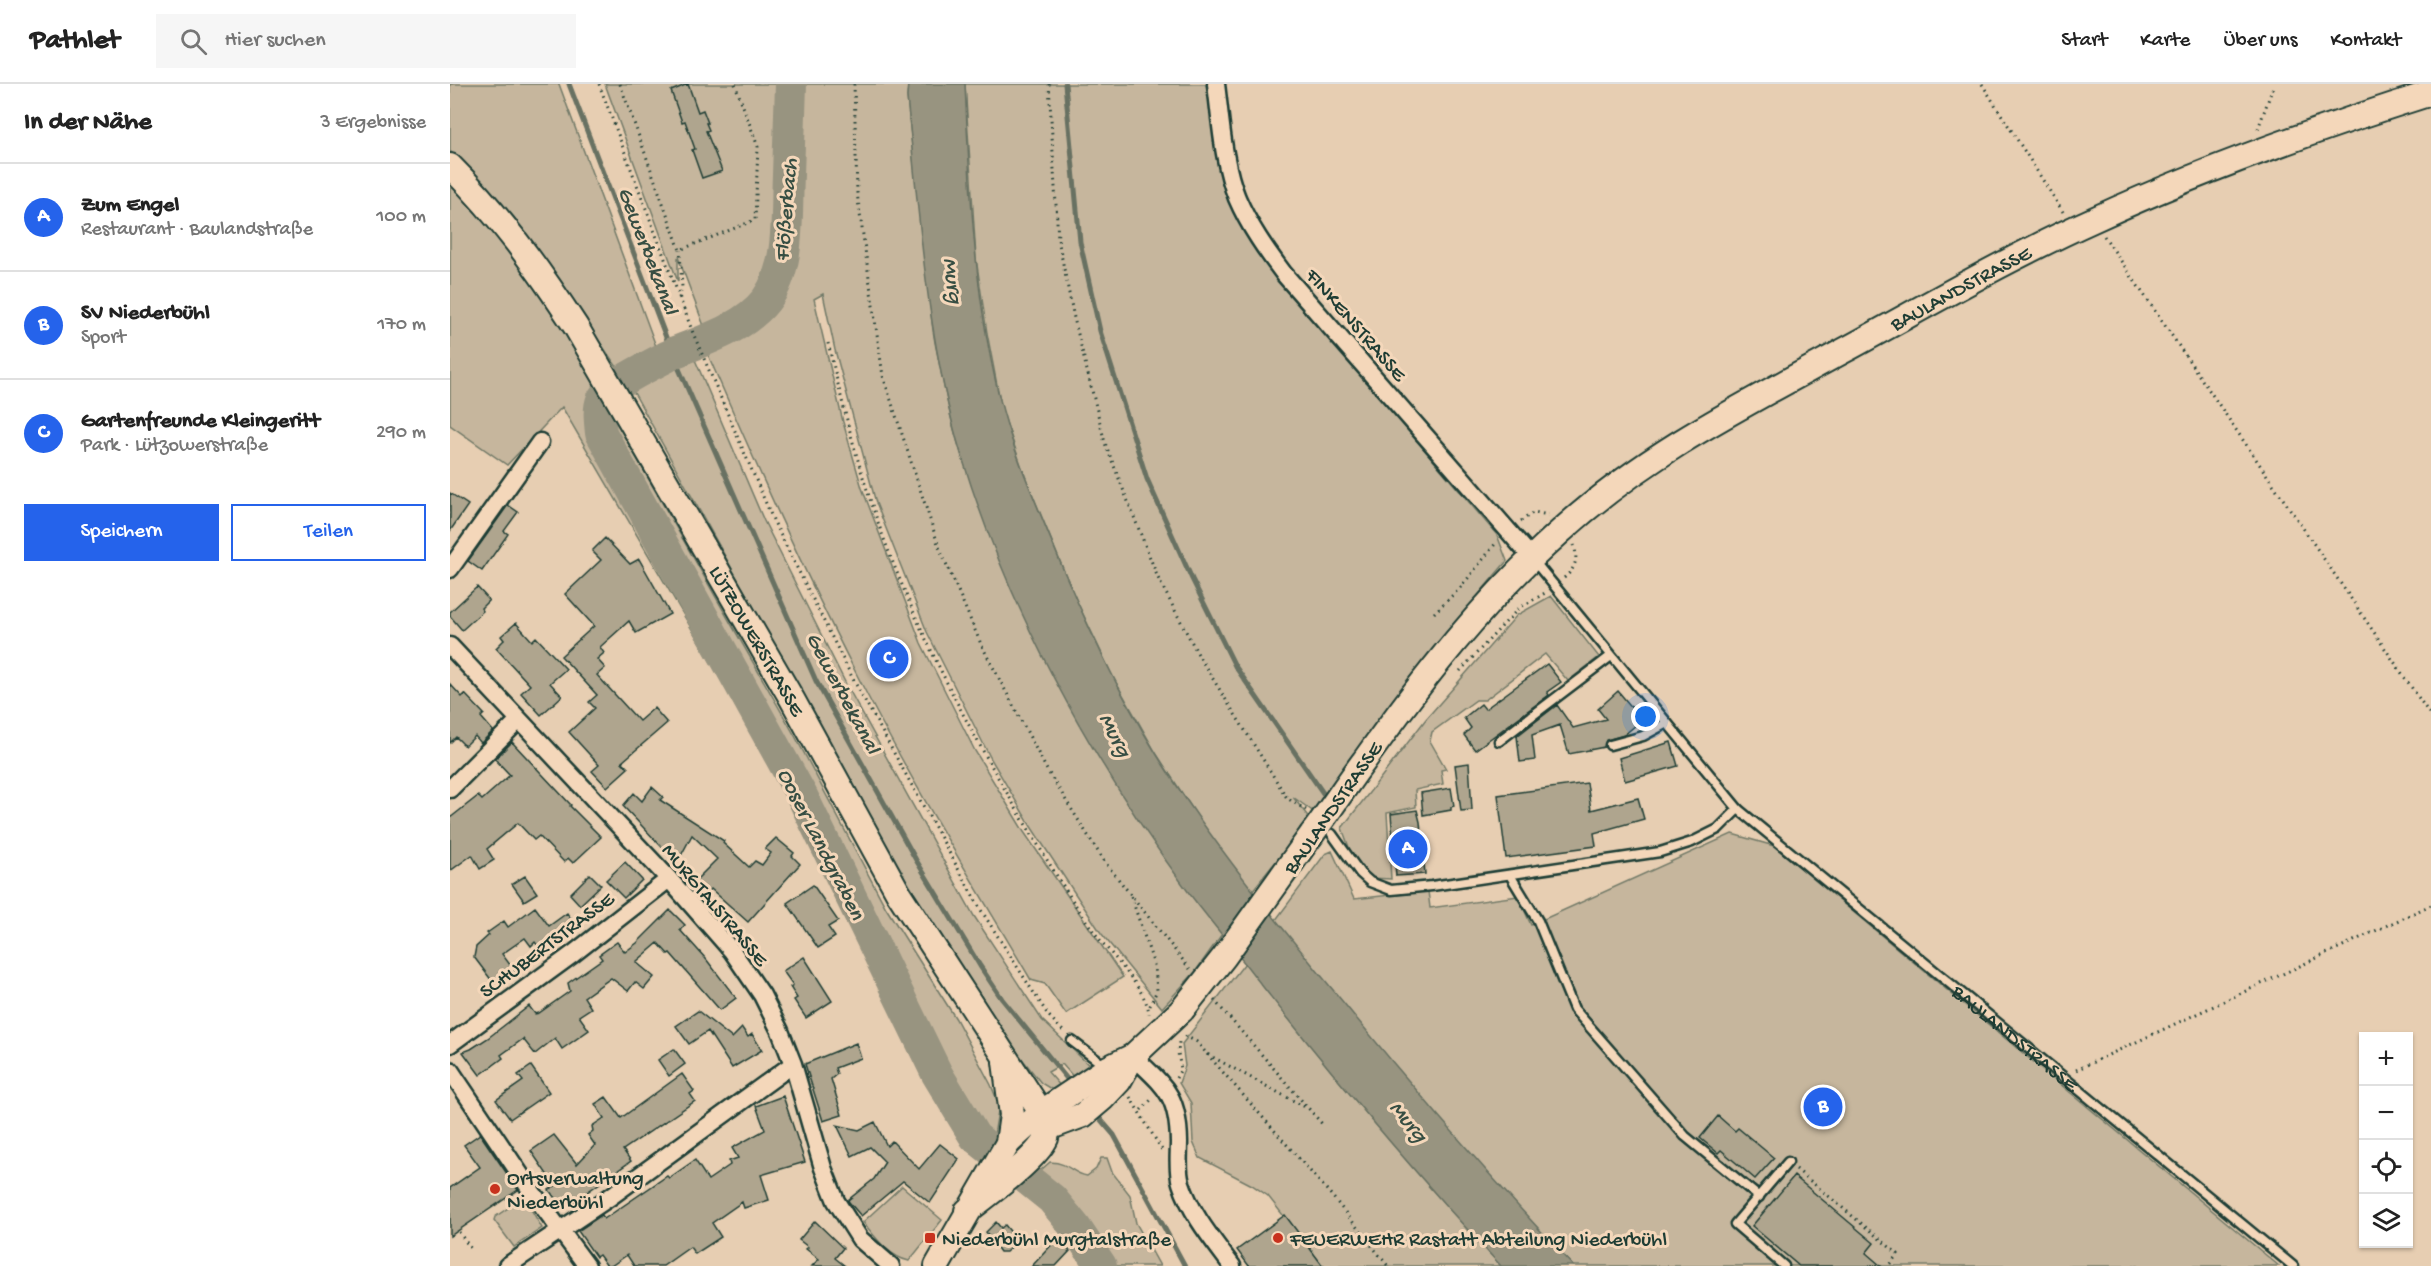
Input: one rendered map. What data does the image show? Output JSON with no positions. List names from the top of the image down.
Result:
{
  "streets": {
    "street": [
      "BAULANDSTRASSE",
      "FINKENSTRASSE",
      "LÜTZOWERSTRASSE",
      "MURGTALSTRASSE",
      "SCHUBERTSTRASSE"
    ]
  },
  "crossings": [
    ["BAULANDSTRASSE", "FINKENSTRASSE"],
    ["BAULANDSTRASSE", "LÜTZOWERSTRASSE"],
    ["MURGTALSTRASSE", "SCHUBERTSTRASSE"]
  ],
  "water": [
    "Flößerbach",
    "Gewerbekanal",
    "Murg",
    "Ooser Landgraben"
  ],
  "places": {
    "other": ["Ortsverwaltung Niederbühl", "FEUERWEHR Rastatt Abteilung Niederbühl"],
    "transit": ["Niederbühl Murgtalstraße"]
  },
  "page": {
    "header": "Pathlet",
    "search": "Hier suchen",
    "nav": [
      "Start",
      "Karte",
      "Über uns",
      "Kontakt"
    ],
    "heading": ["In der Nähe", "3 Ergebnisse"],
    "list": [
      {
        "mark": "A",
        "name": "Zum Engel",
        "note": "Restaurant · Baulandstraße",
        "value": "100 m"
      },
      {
        "mark": "B",
        "name": "SV Niederbühl",
        "note": "Sport",
        "value": "170 m"
      },
      {
        "mark": "C",
        "name": "Gartenfreunde Kleingeritt",
        "note": "Park · Lützowerstraße",
        "value": "290 m"
      }
    ],
    "buttons": ["Speichern", "Teilen"],
    "pins": ["C", "A", "B"],
    "map_buttons": ["+", "−"]
  }
}
